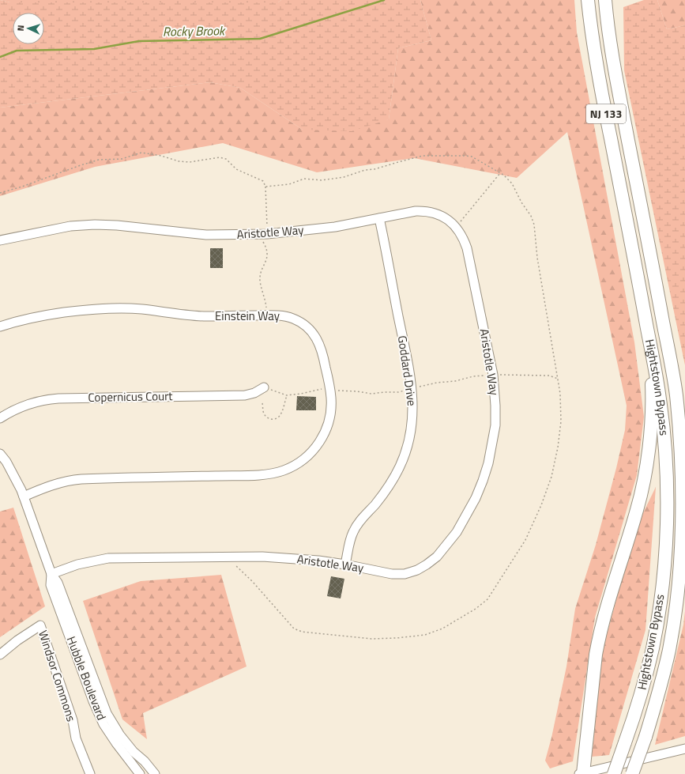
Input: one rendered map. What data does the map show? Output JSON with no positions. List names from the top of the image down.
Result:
{
  "streets": {
    "highway": ["NJ 133", "Hightstown Bypass"],
    "street": [
      "Aristotle Way",
      "Einstein Way",
      "Goddard Drive",
      "Copernicus Court",
      "Windsor Commons",
      "Hubble Boulevard"
    ]
  },
  "crossings": [
    ["Aristotle Way", "Goddard Drive"],
    ["Aristotle Way", "Hubble Boulevard"],
    ["Einstein Way", "Hubble Boulevard"]
  ],
  "water": ["Rocky Brook"],
  "north": "left"
}
